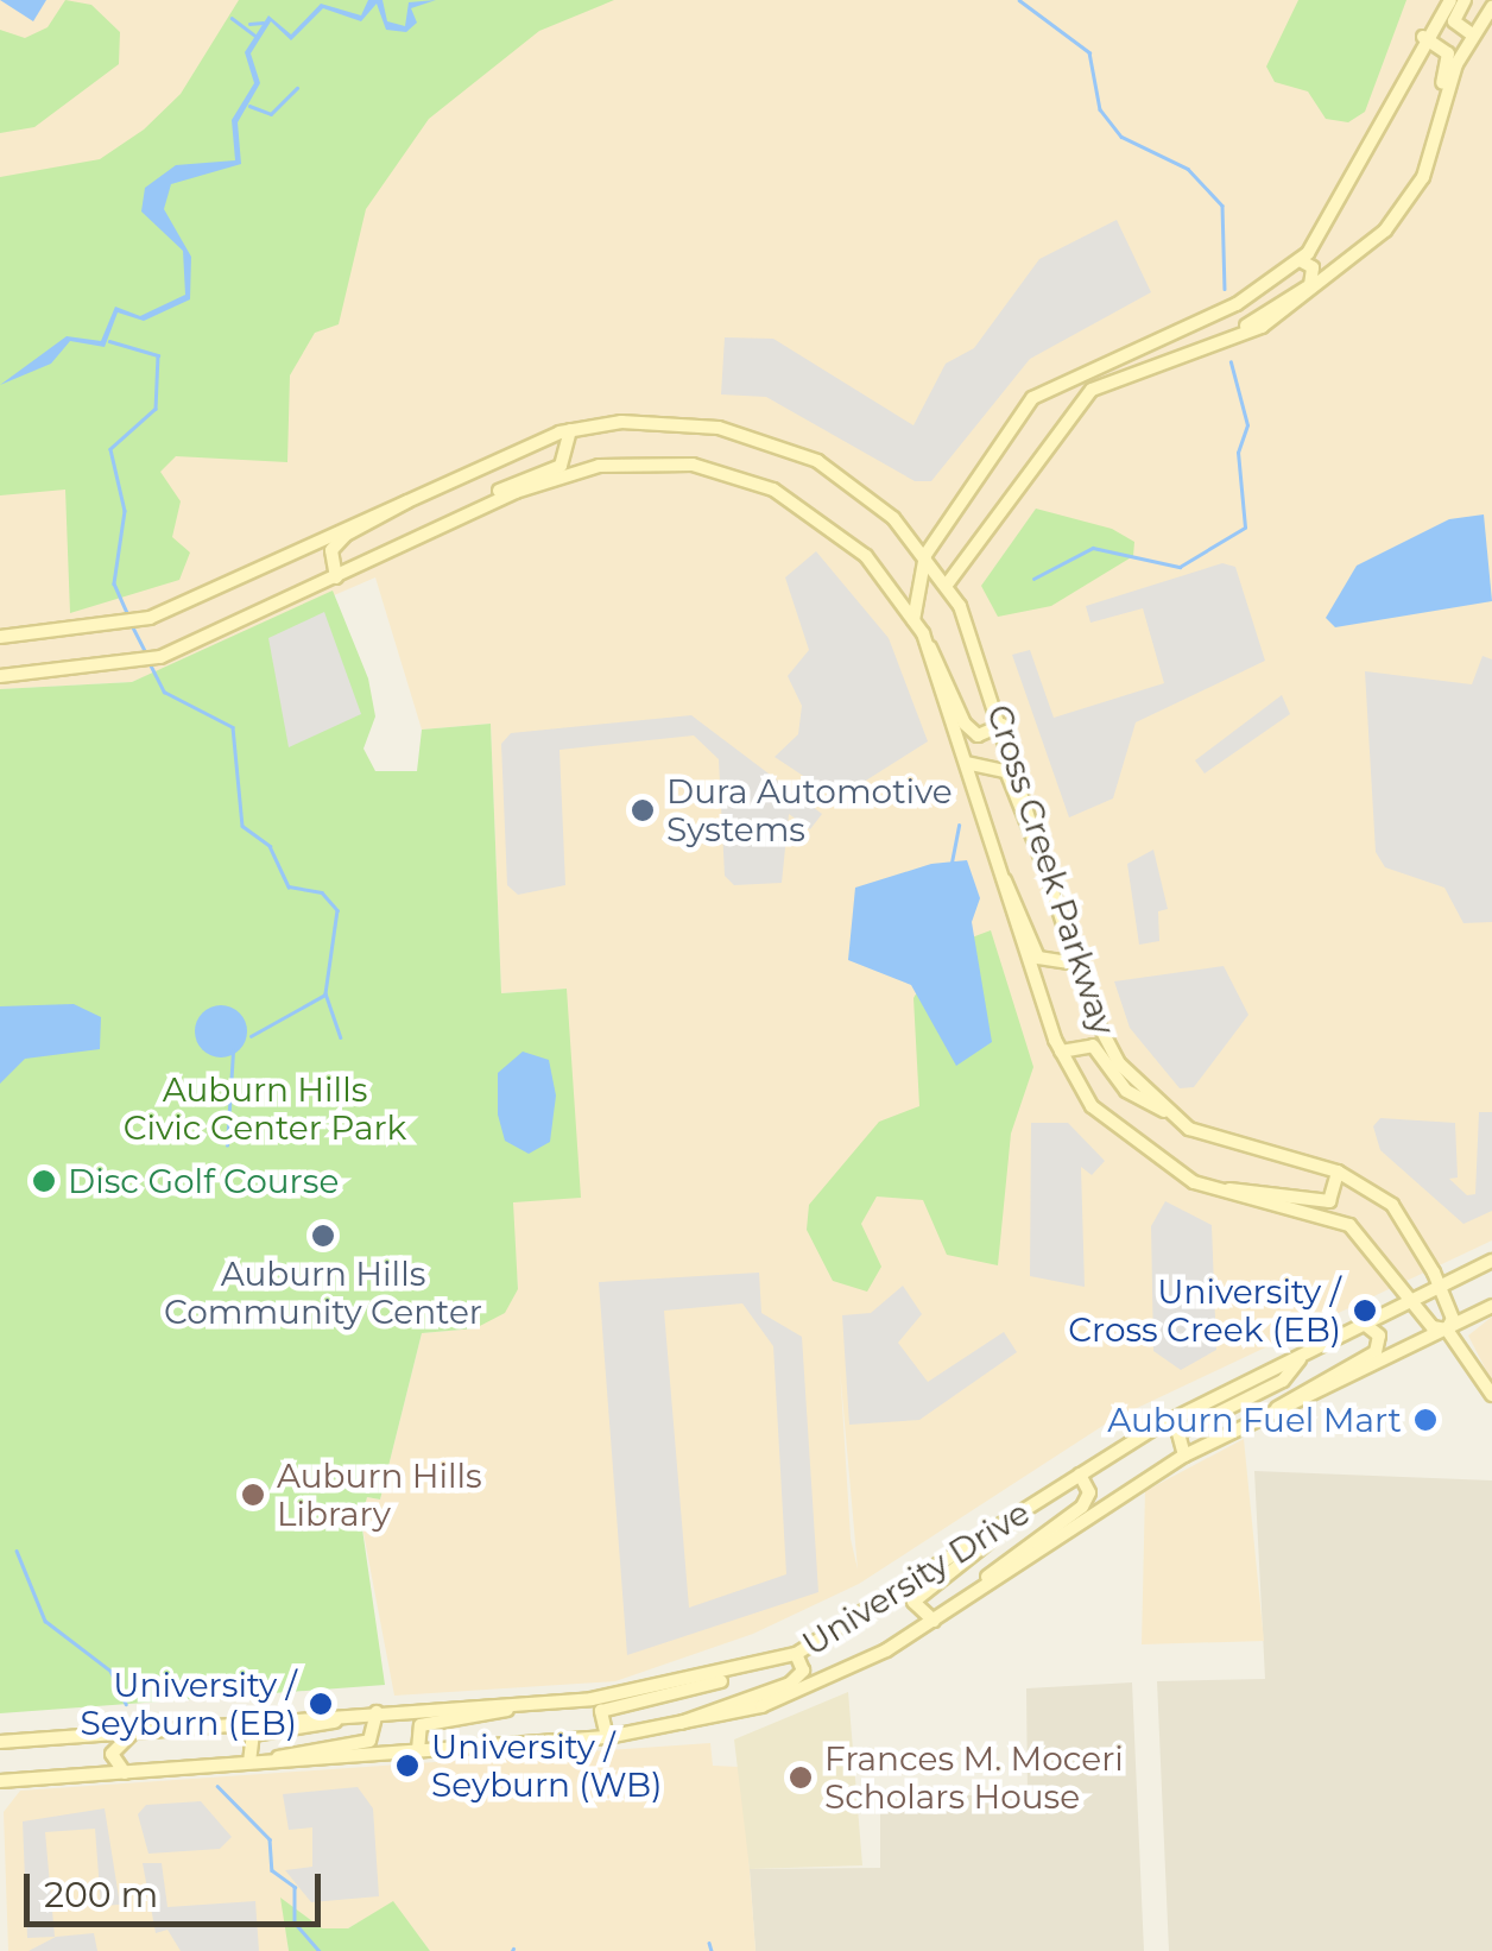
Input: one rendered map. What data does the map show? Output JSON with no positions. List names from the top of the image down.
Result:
{
  "streets": {
    "street": ["Cross Creek Parkway", "University Drive"]
  },
  "crossings": [
    ["Cross Creek Parkway", "University Drive"]
  ],
  "parks": ["Auburn Hills Civic Center Park"],
  "places": [
    "Dura Automotive Systems",
    "Disc Golf Course",
    "Auburn Hills Community Center",
    "University / Cross Creek (EB)",
    "Auburn Fuel Mart",
    "Auburn Hills Library",
    "University / Seyburn (EB)",
    "University / Seyburn (WB)",
    "Frances M. Moceri Scholars House"
  ],
  "scale_bar": "200 m"
}
